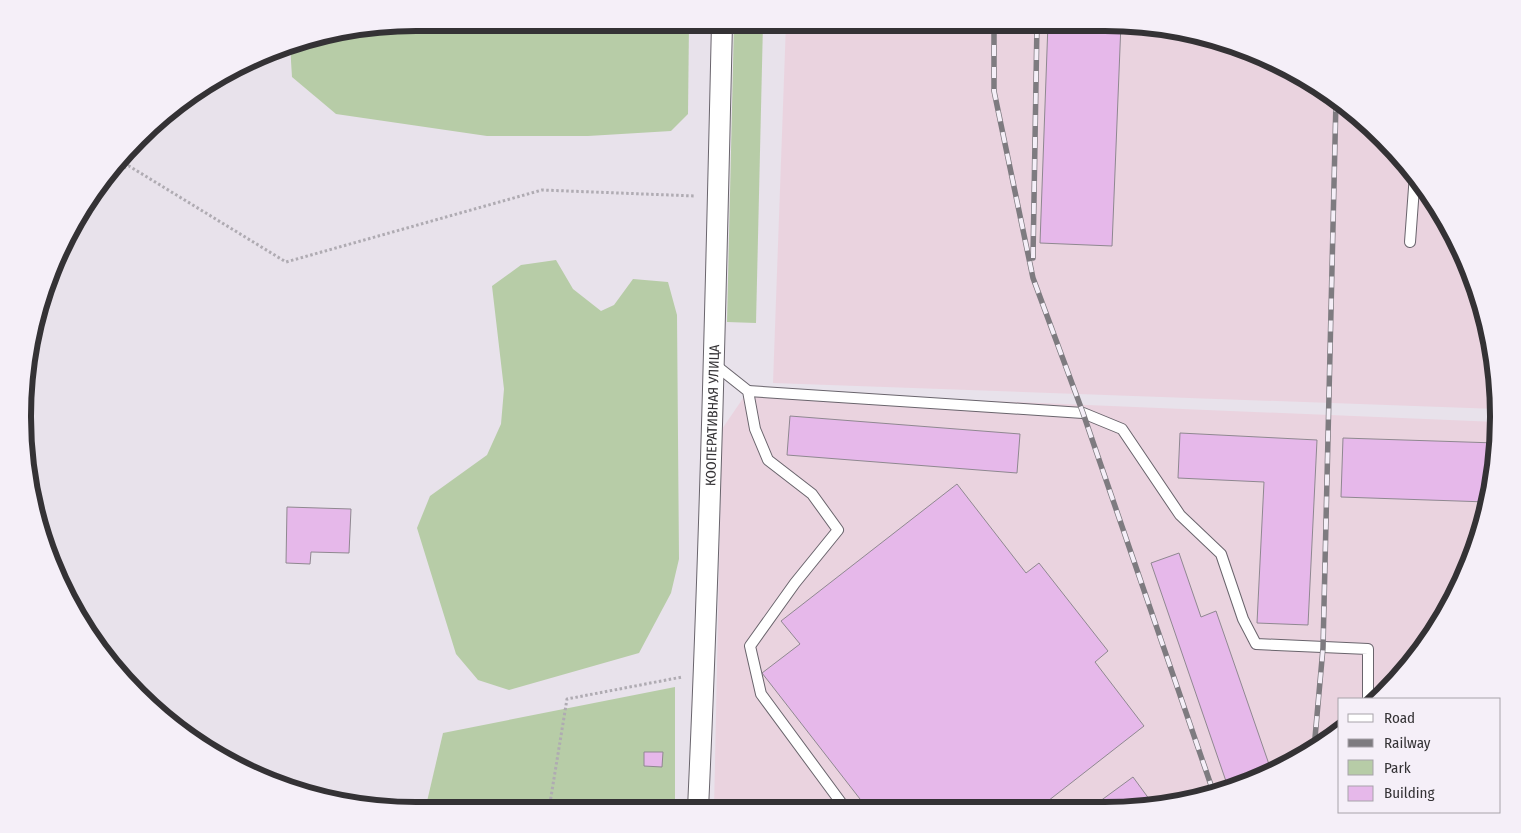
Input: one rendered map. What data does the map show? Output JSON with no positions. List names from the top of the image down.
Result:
{
  "streets": {
    "street": ["КООПЕРАТИВНАЯ УЛИЦА"]
  },
  "legend": [
    "Road",
    "Railway",
    "Park",
    "Building"
  ]
}
